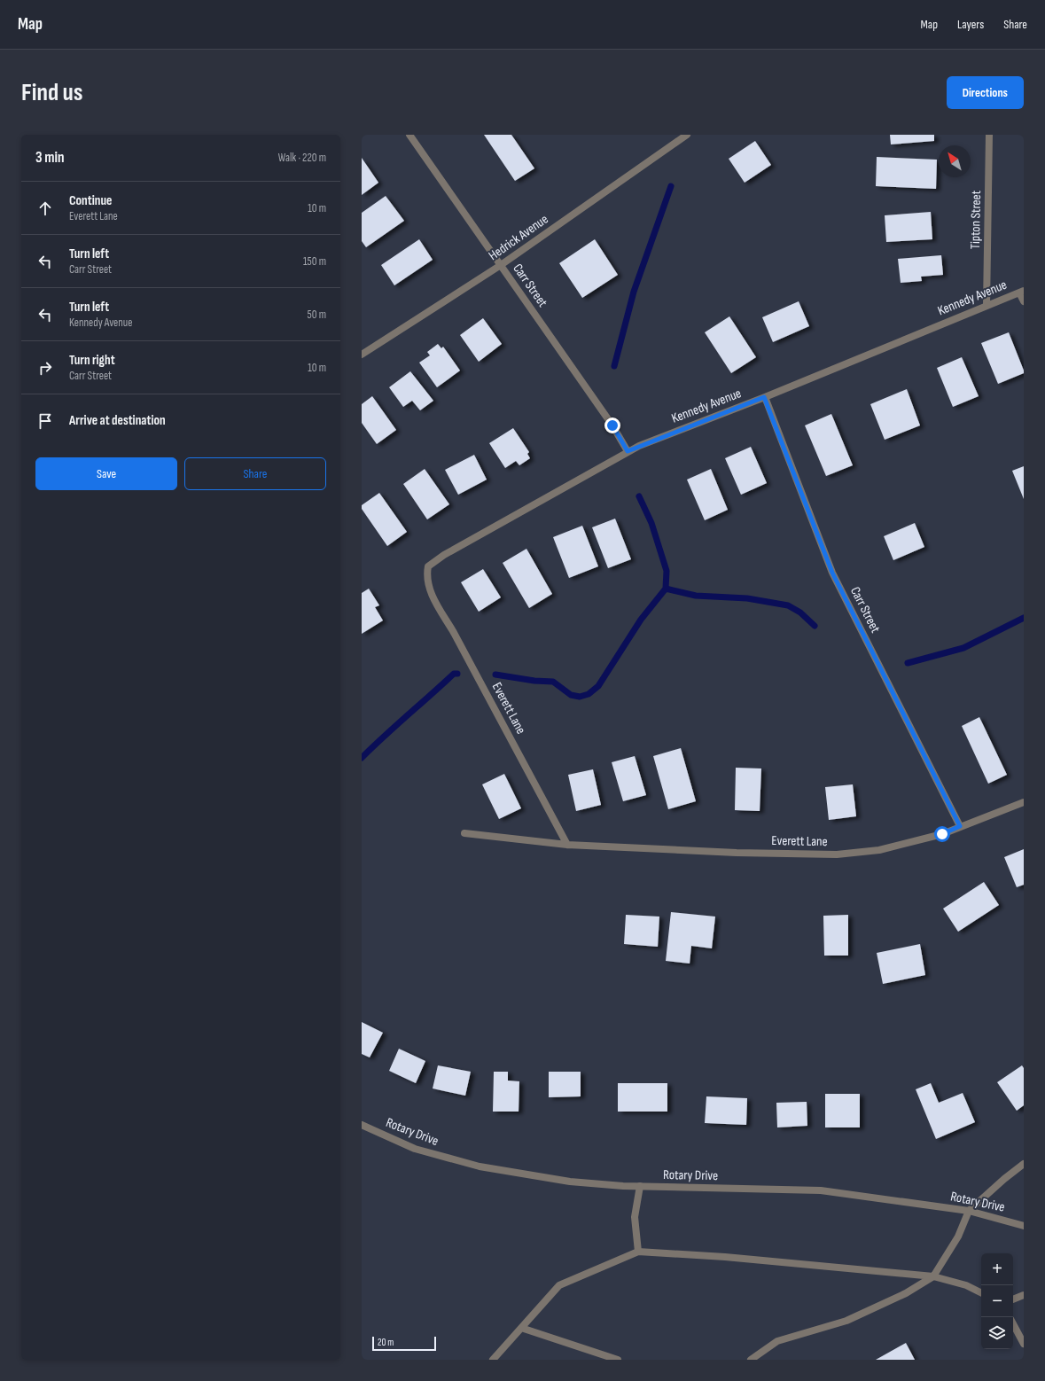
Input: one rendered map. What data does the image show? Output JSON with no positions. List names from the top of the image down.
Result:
{
  "streets": {
    "street": [
      "Tipton Street",
      "Hedrick Avenue",
      "Carr Street",
      "Kennedy Avenue",
      "Everett Lane",
      "Rotary Drive"
    ]
  },
  "crossings": [
    ["Tipton Street", "Kennedy Avenue"],
    ["Hedrick Avenue", "Carr Street"],
    ["Carr Street", "Kennedy Avenue"],
    ["Carr Street", "Everett Lane"],
    ["Kennedy Avenue", "Everett Lane"]
  ],
  "scale_bar": "20 m",
  "north": "top left",
  "page": {
    "header": "Map",
    "nav": ["Map", "Layers", "Share"],
    "buttons": [
      "Directions",
      ["Save", "Share"]
    ],
    "title": "Find us",
    "heading": ["3 min", "Walk · 220 m"],
    "list": [
      ["Continue", "Everett Lane", "10 m"],
      ["Turn left", "Carr Street", "150 m"],
      ["Turn left", "Kennedy Avenue", "50 m"],
      ["Turn right", "Carr Street", "10 m"],
      "Arrive at destination"
    ],
    "map_buttons": ["+", "−"],
    "scale": "20 m"
  }
}
